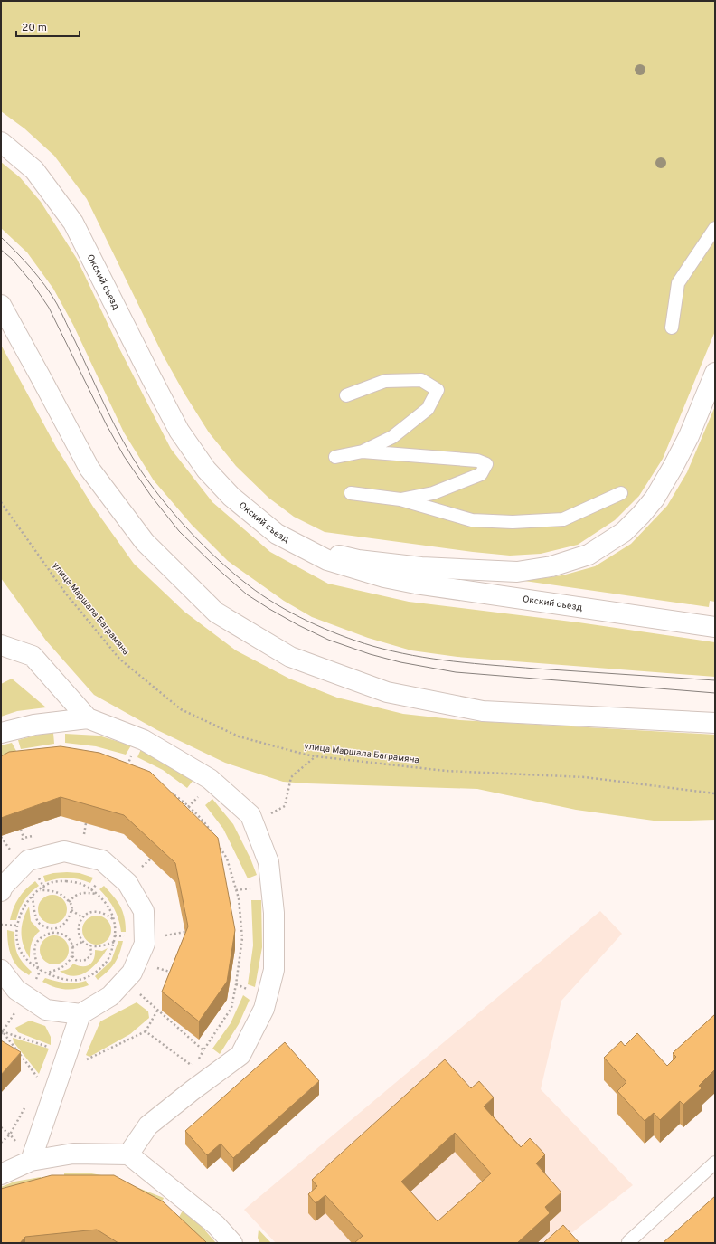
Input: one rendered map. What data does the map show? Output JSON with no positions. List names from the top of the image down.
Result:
{
  "streets": {
    "main road": ["Окский съезд"],
    "path": ["улица Маршала Баграмяна"]
  },
  "scale_bar": "20 m"
}
